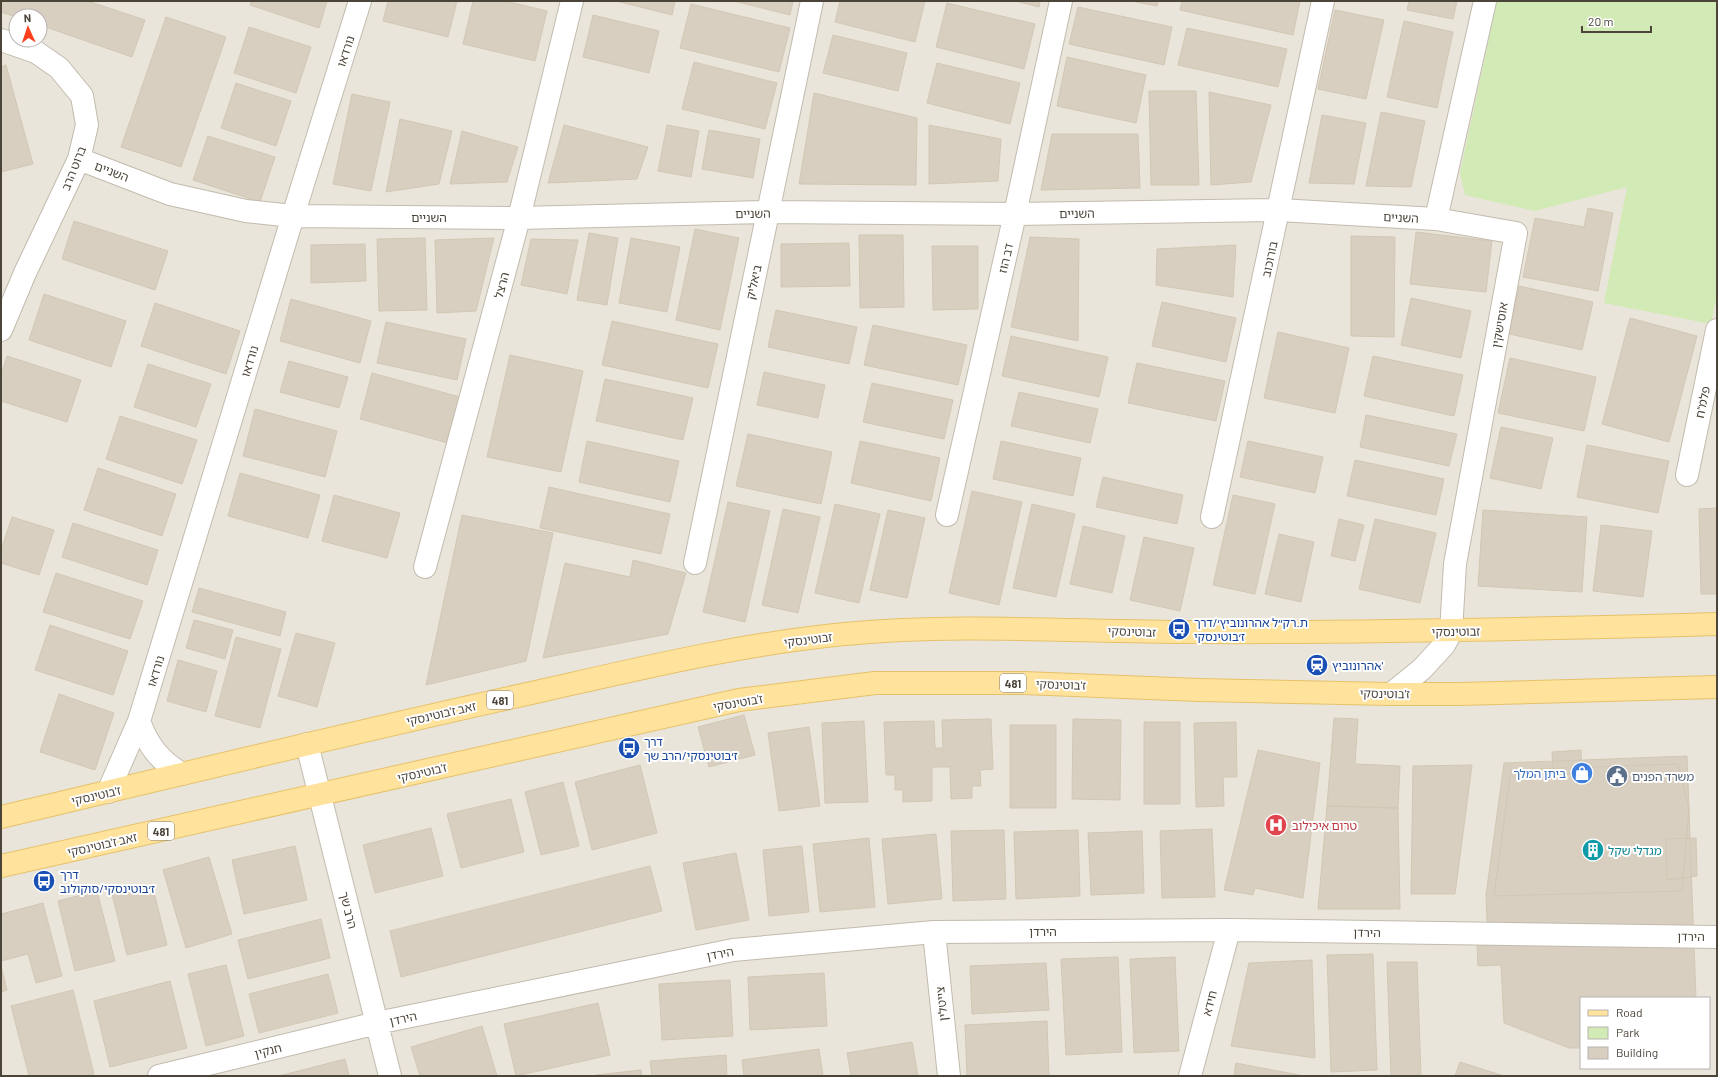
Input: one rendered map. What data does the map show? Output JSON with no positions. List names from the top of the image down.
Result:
{
  "streets": {
    "main road": [
      "זבוטינסקי",
      "481",
      "ז'בוטינסקי",
      "זאב ז'בוטינסקי"
    ],
    "street": [
      "נורדאו",
      "ברוט הרב",
      "השניים",
      "דב הוז",
      "בורוכוב",
      "ביאליק",
      "הרצל",
      "אוסישקין",
      "פלמ\"ח",
      "הרב שך",
      "הירדן",
      "חידא",
      "צייטלין",
      "חנקין"
    ]
  },
  "crossings": [
    ["נורדאו", "השניים"],
    ["נורדאו", "ז'בוטינסקי"],
    ["ברוט הרב", "השניים"],
    ["השניים", "דב הוז"],
    ["השניים", "בורוכוב"],
    ["השניים", "ביאליק"],
    ["השניים", "הרצל"],
    ["השניים", "אוסישקין"],
    ["אוסישקין", "זבוטינסקי"],
    ["אוסישקין", "ז'בוטינסקי"],
    ["זבוטינסקי", "זאב ז'בוטינסקי"],
    ["ז'בוטינסקי", "זאב ז'בוטינסקי"],
    ["ז'בוטינסקי", "הרב שך"],
    ["זאב ז'בוטינסקי", "הרב שך"],
    ["הרב שך", "הירדן"],
    ["הרב שך", "חנקין"],
    ["הירדן", "חידא"],
    ["הירדן", "צייטלין"],
    ["הירדן", "חנקין"]
  ],
  "places": {
    "bus stop": ["ת.רק״ל אהרונוביץ׳/דרך ז׳בוטינסקי", "דרך ז׳בוטינסקי/הרב שך", "דרך ז׳בוטינסקי/סוקולוב"],
    "station": ["אהרונוביץ'"],
    "shop": ["ביתן המלך"],
    "public building": ["משרד הפנים"],
    "hospital": ["טרום איכילוב"],
    "building": ["מגדלי שקל"]
  },
  "legend": ["Road", "Park", "Building"],
  "scale_bar": "20 m",
  "north": "top"
}
